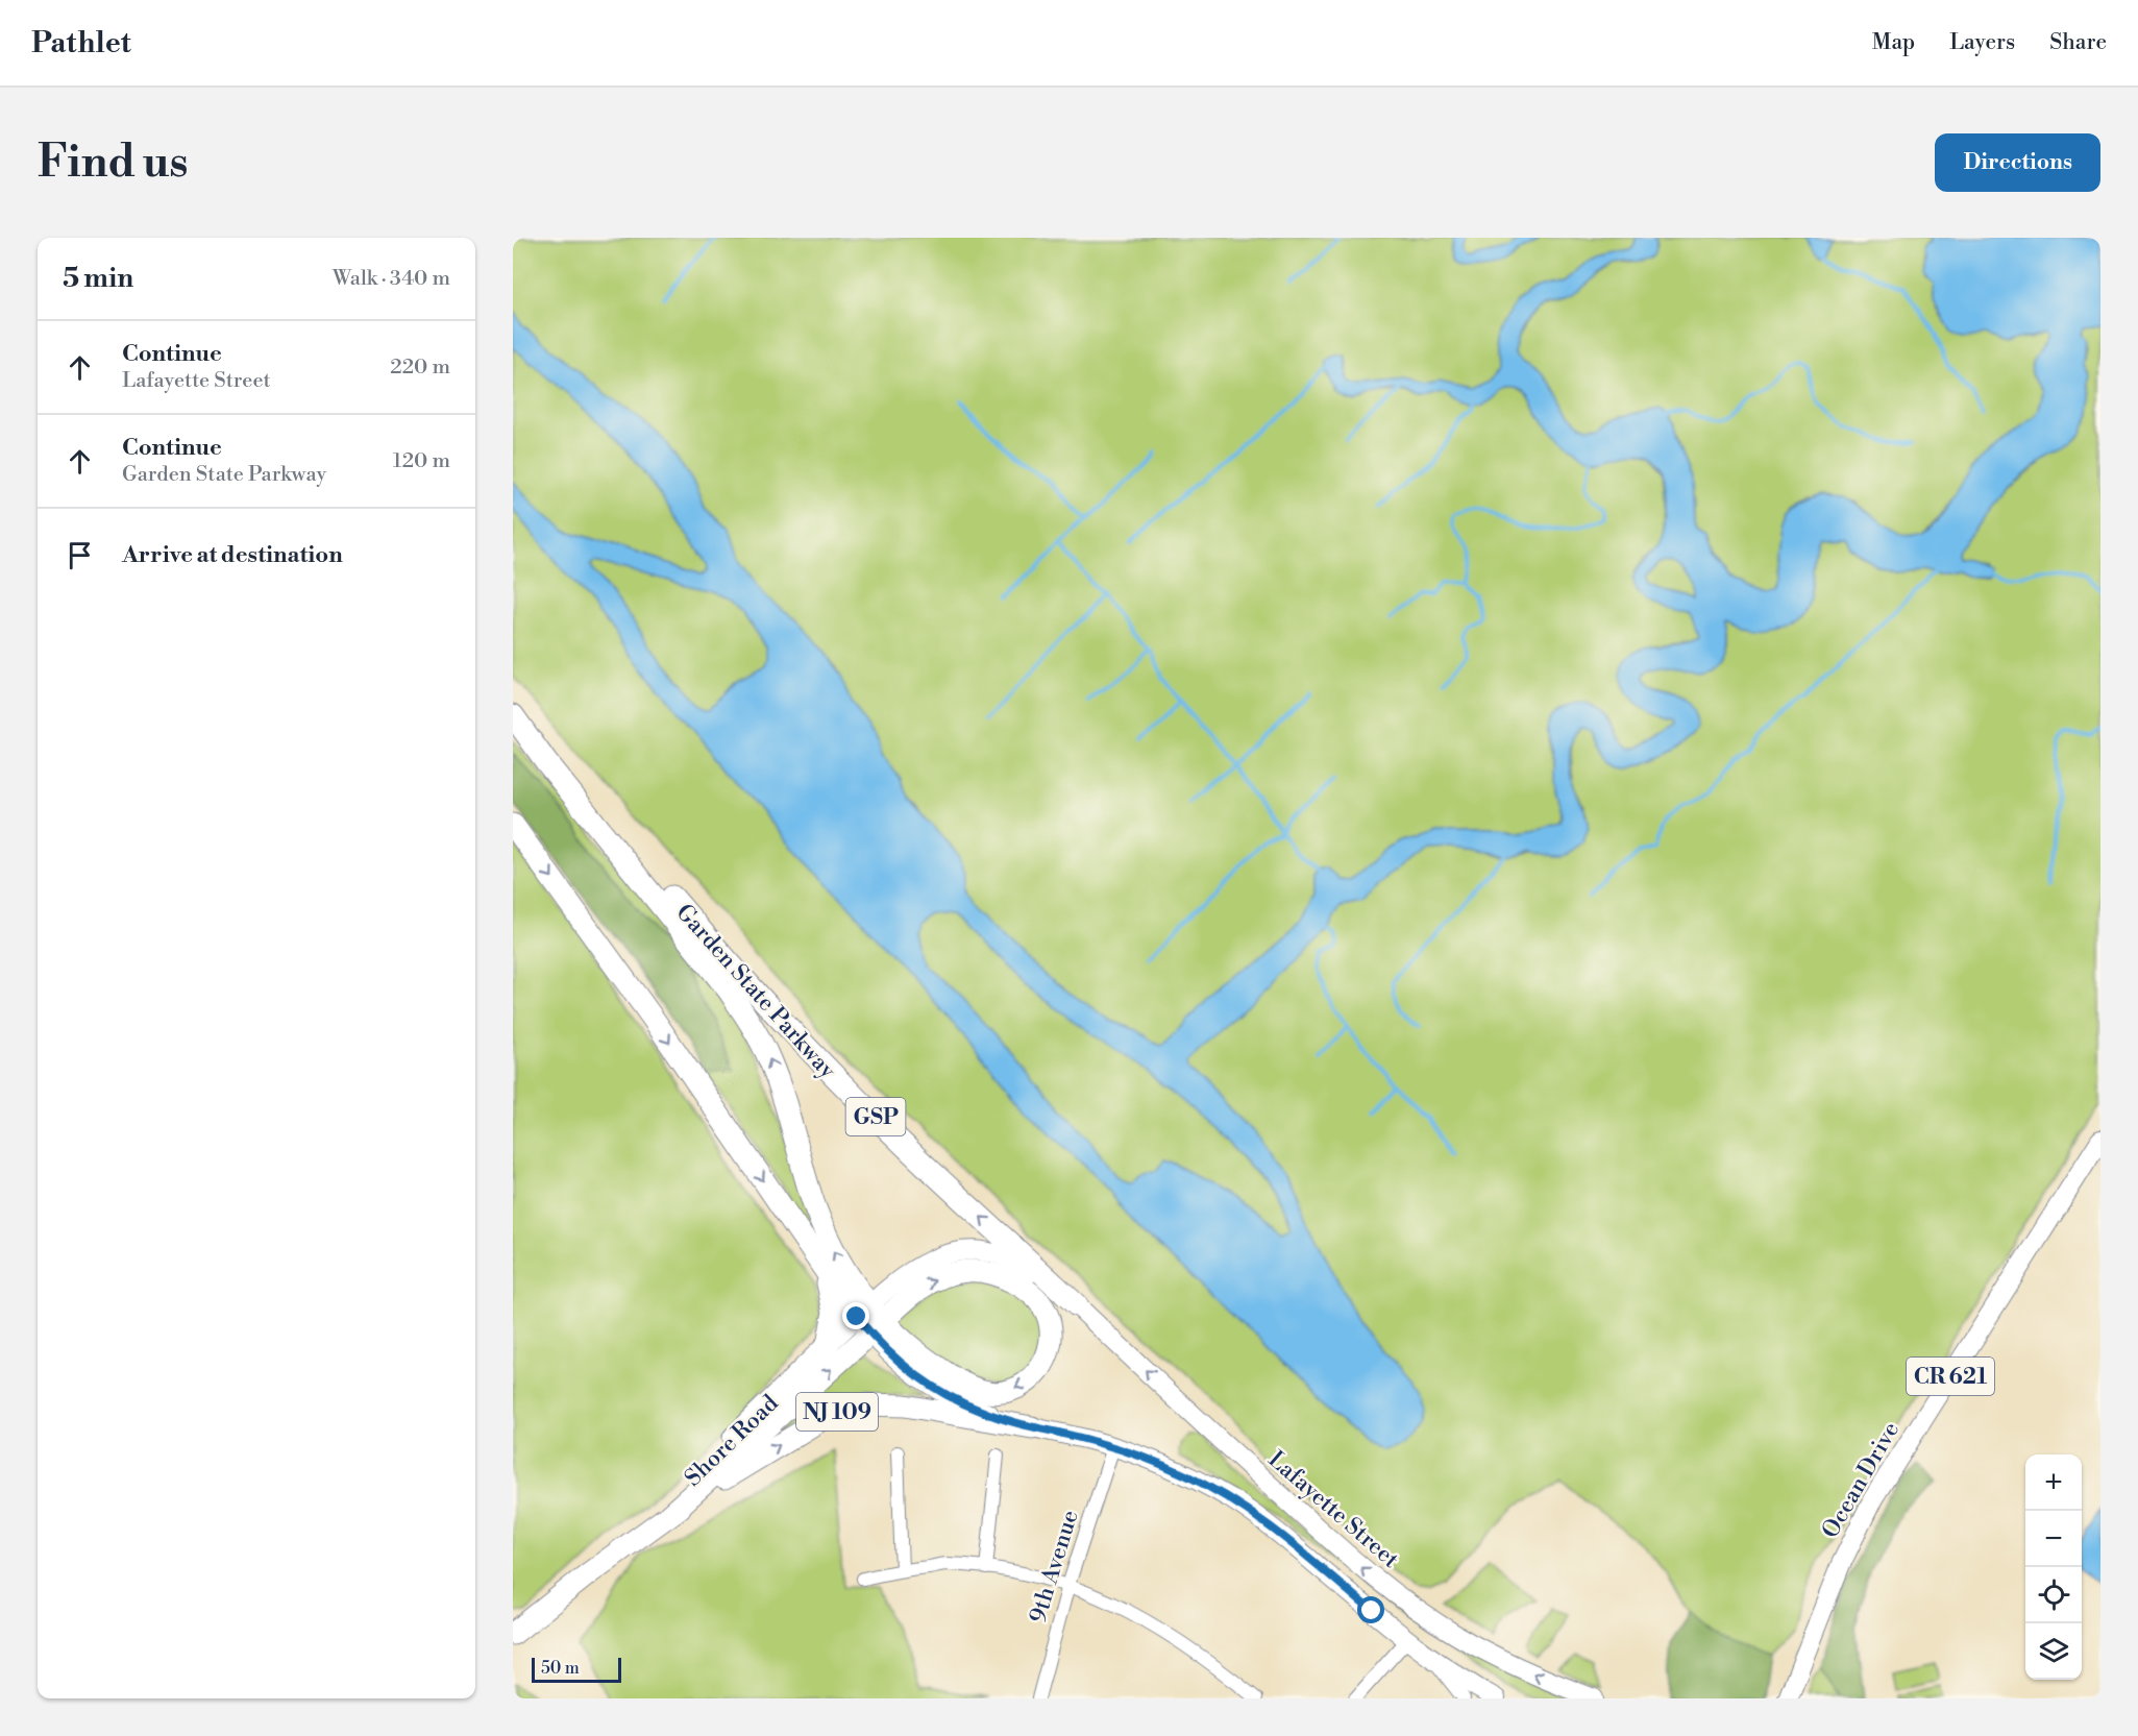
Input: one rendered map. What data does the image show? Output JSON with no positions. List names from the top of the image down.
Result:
{
  "streets": {
    "highway": [
      "Garden State Parkway",
      "GSP",
      "NJ 109",
      "Shore Road"
    ],
    "main road": ["CR 621", "Ocean Drive", "Lafayette Street"],
    "street": ["9th Avenue"]
  },
  "crossings": [
    ["Garden State Parkway", "NJ 109"],
    ["Garden State Parkway", "Lafayette Street"],
    ["NJ 109", "Shore Road"],
    ["NJ 109", "Lafayette Street"],
    ["NJ 109", "9th Avenue"]
  ],
  "scale_bar": "50 m",
  "page": {
    "header": "Pathlet",
    "nav": ["Map", "Layers", "Share"],
    "buttons": "Directions",
    "title": "Find us",
    "heading": ["5 min", "Walk · 340 m"],
    "list": [
      ["Continue", "Lafayette Street", "220 m"],
      ["Continue", "Garden State Parkway", "120 m"],
      "Arrive at destination"
    ],
    "map_buttons": ["+", "−"],
    "scale": "50 m"
  }
}
